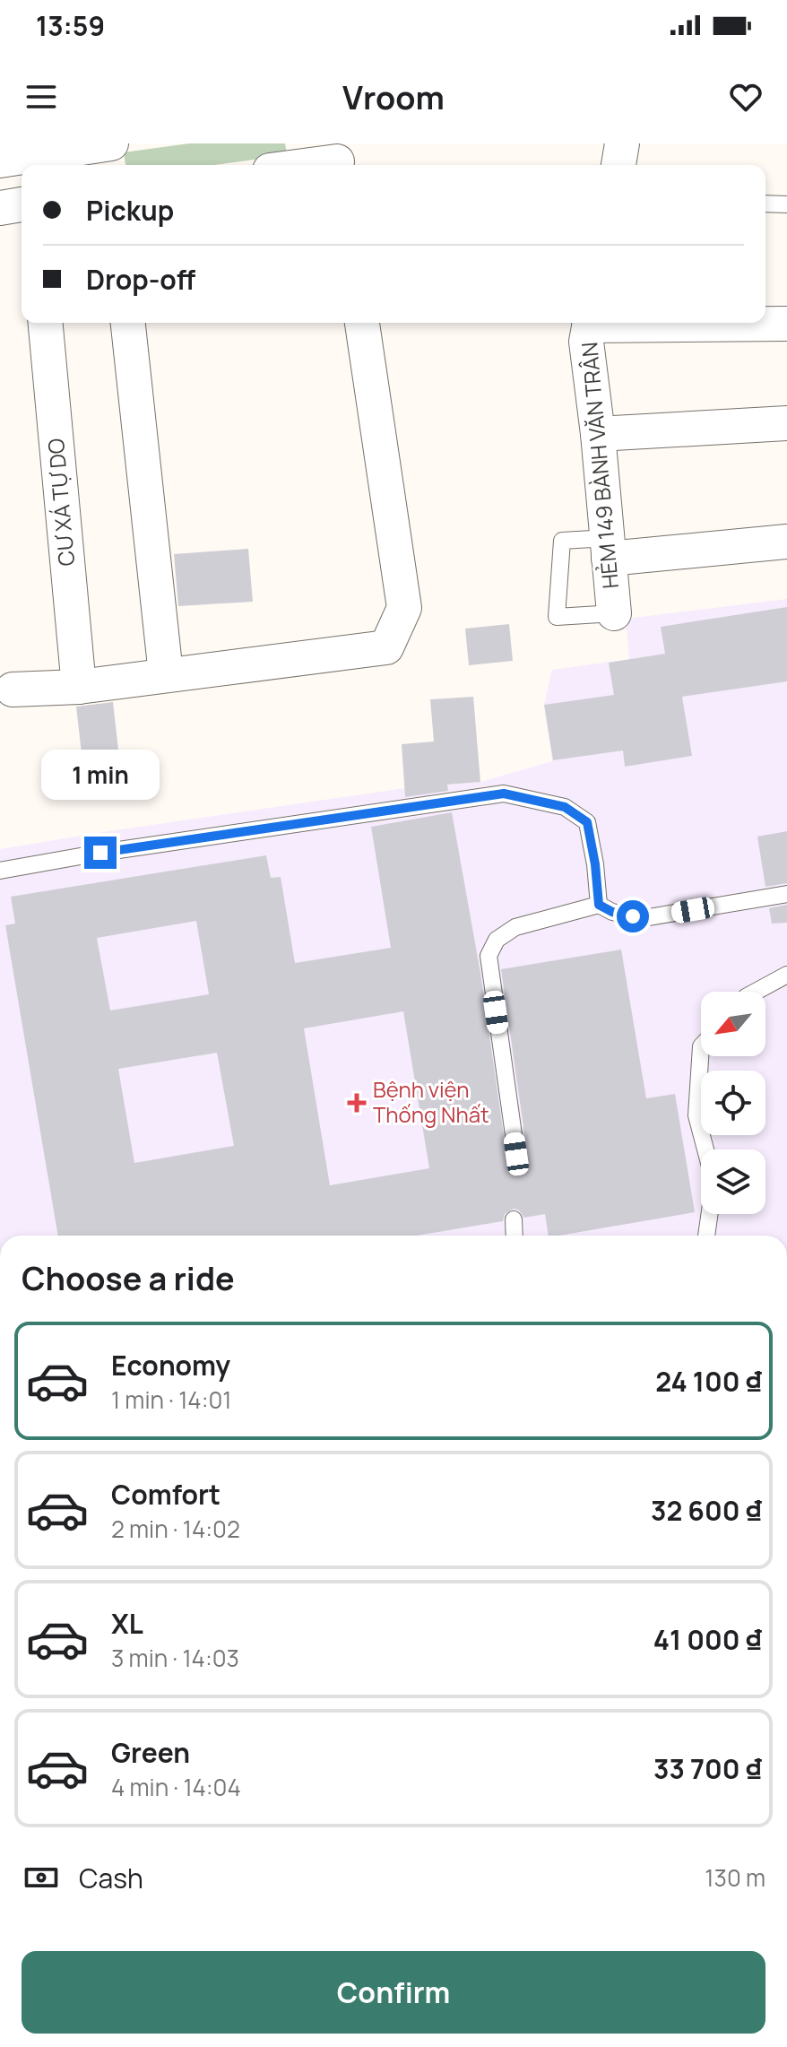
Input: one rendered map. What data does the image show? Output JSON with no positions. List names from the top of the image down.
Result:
{
  "streets": {
    "street": ["HẺM 149 BÀNH VĂN TRÂN", "CƯ XÁ TỰ DO"]
  },
  "places": {
    "health": ["Bệnh viện Thống Nhất"]
  },
  "north": "bottom left",
  "page": {
    "status": "13:59",
    "header": "Vroom",
    "banner": ["Pickup", "Drop-off"],
    "bubble": "1 min",
    "heading": "Choose a ride",
    "list": [
      {
        "name": "Economy",
        "note": "1 min · 14:01",
        "value": "24 100 ₫"
      },
      {
        "name": "Comfort",
        "note": "2 min · 14:02",
        "value": "32 600 ₫"
      },
      {
        "name": "XL",
        "note": "3 min · 14:03",
        "value": "41 000 ₫"
      },
      {
        "name": "Green",
        "note": "4 min · 14:04",
        "value": "33 700 ₫"
      }
    ],
    "pay": ["Cash", "130 m"],
    "buttons": "Confirm"
  }
}
